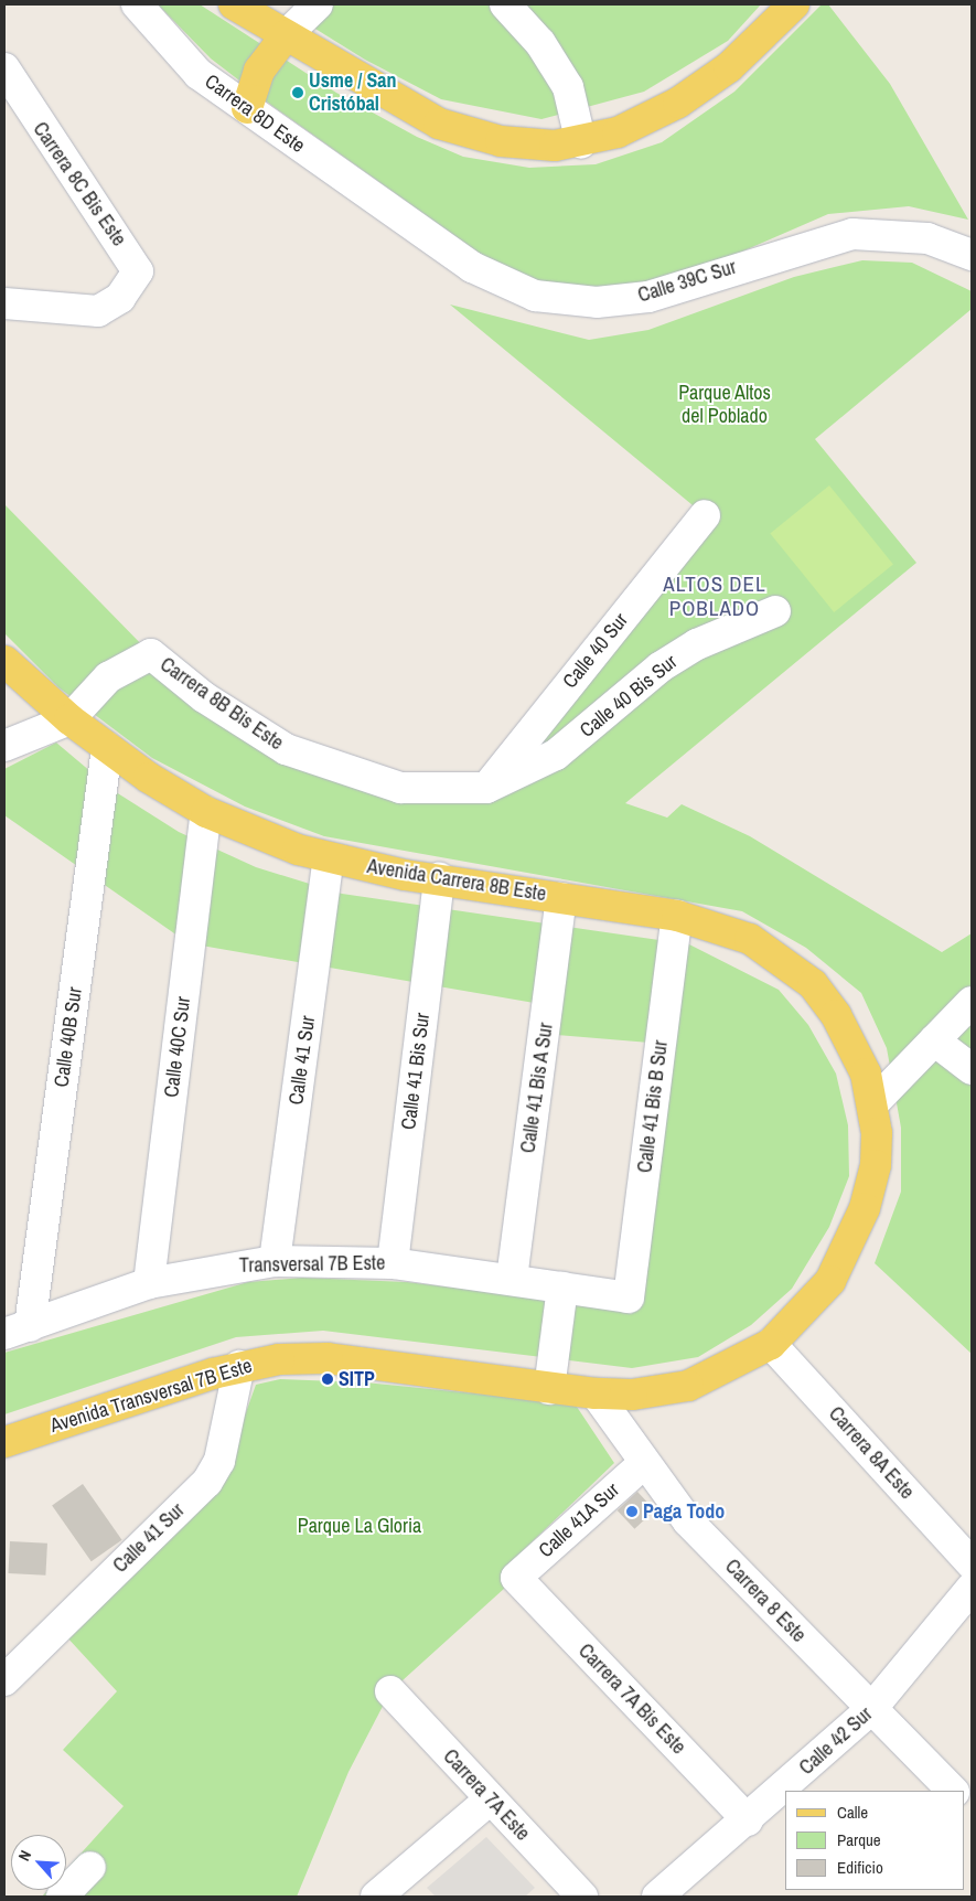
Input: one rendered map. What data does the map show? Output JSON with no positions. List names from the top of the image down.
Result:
{
  "streets": {
    "main road": ["Avenida Carrera 8B Este", "Avenida Transversal 7B Este"],
    "street": [
      "Carrera 8D Este",
      "Carrera 8C Bis Este",
      "Calle 39C Sur",
      "Calle 40 Sur",
      "Calle 40 Bis Sur",
      "Carrera 8B Bis Este",
      "Calle 40B Sur",
      "Calle 40C Sur",
      "Calle 41 Sur",
      "Calle 41 Bis Sur",
      "Calle 41 Bis A Sur",
      "Calle 41 Bis B Sur",
      "Transversal 7B Este",
      "Carrera 8A Este",
      "Calle 41A Sur",
      "Carrera 8 Este",
      "Carrera 7A Bis Este",
      "Calle 42 Sur",
      "Carrera 7A Este"
    ]
  },
  "crossings": [
    ["Carrera 8D Este", "Calle 39C Sur"],
    ["Calle 40 Sur", "Calle 40 Bis Sur"],
    ["Calle 40 Sur", "Carrera 8B Bis Este"],
    ["Calle 40 Bis Sur", "Carrera 8B Bis Este"],
    ["Carrera 8B Bis Este", "Avenida Carrera 8B Este"],
    ["Avenida Carrera 8B Este", "Calle 40B Sur"],
    ["Avenida Carrera 8B Este", "Calle 40C Sur"],
    ["Avenida Carrera 8B Este", "Calle 41 Sur"],
    ["Avenida Carrera 8B Este", "Calle 41 Bis Sur"],
    ["Avenida Carrera 8B Este", "Calle 41 Bis A Sur"],
    ["Avenida Carrera 8B Este", "Calle 41 Bis B Sur"],
    ["Avenida Carrera 8B Este", "Avenida Transversal 7B Este"],
    ["Avenida Carrera 8B Este", "Carrera 8A Este"],
    ["Calle 40B Sur", "Transversal 7B Este"],
    ["Calle 40C Sur", "Transversal 7B Este"],
    ["Calle 41 Sur", "Transversal 7B Este"],
    ["Calle 41 Sur", "Avenida Transversal 7B Este"],
    ["Calle 41 Bis Sur", "Transversal 7B Este"],
    ["Calle 41 Bis A Sur", "Transversal 7B Este"],
    ["Calle 41 Bis B Sur", "Transversal 7B Este"],
    ["Avenida Transversal 7B Este", "Carrera 8A Este"],
    ["Avenida Transversal 7B Este", "Carrera 8 Este"],
    ["Calle 41A Sur", "Carrera 8 Este"],
    ["Calle 41A Sur", "Carrera 7A Bis Este"],
    ["Carrera 8 Este", "Calle 42 Sur"],
    ["Carrera 7A Bis Este", "Calle 42 Sur"]
  ],
  "districts": ["ALTOS DEL POBLADO"],
  "parks": ["Parque Altos del Poblado", "Parque La Gloria"],
  "places": ["Usme / San Cristóbal", "SITP", "Paga Todo"],
  "legend": ["Calle", "Parque", "Edificio"],
  "north": "top left"
}
